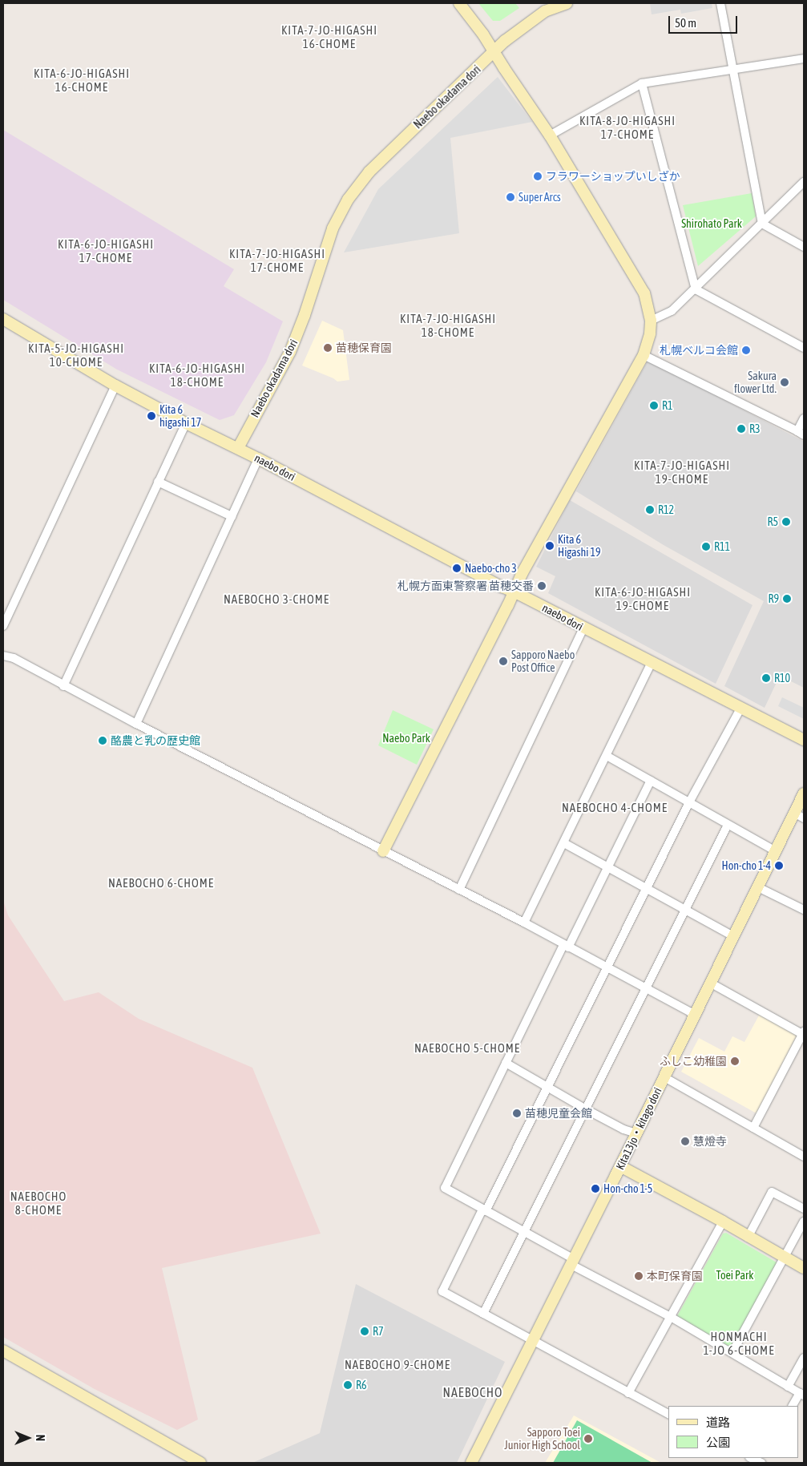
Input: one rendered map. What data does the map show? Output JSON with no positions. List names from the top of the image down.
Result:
{
  "streets": {
    "street": ["Naebo okadama dori", "naebo dori", "Kita13jo・kitago dori"]
  },
  "crossings": [
    ["Naebo okadama dori", "naebo dori"]
  ],
  "districts": [
    "KITA-7-JO-HIGASHI 16-CHOME",
    "KITA-6-JO-HIGASHI 16-CHOME",
    "KITA-8-JO-HIGASHI 17-CHOME",
    "KITA-6-JO-HIGASHI 17-CHOME",
    "KITA-7-JO-HIGASHI 17-CHOME",
    "KITA-7-JO-HIGASHI 18-CHOME",
    "KITA-5-JO-HIGASHI 10-CHOME",
    "KITA-6-JO-HIGASHI 18-CHOME",
    "KITA-7-JO-HIGASHI 19-CHOME",
    "KITA-6-JO-HIGASHI 19-CHOME",
    "NAEBOCHO 3-CHOME",
    "NAEBOCHO 4-CHOME",
    "NAEBOCHO 6-CHOME",
    "NAEBOCHO 5-CHOME",
    "NAEBOCHO 8-CHOME",
    "HONMACHI 1-JO 6-CHOME",
    "NAEBOCHO 9-CHOME",
    "NAEBOCHO"
  ],
  "parks": ["Shirohato Park", "Naebo Park", "Toei Park"],
  "places": [
    "フラワーショップいしざか",
    "Super Arcs",
    "苗穂保育園",
    "札幌ベルコ会館",
    "Sakura flower Ltd.",
    "R1",
    "Kita 6 higashi 17",
    "R3",
    "R12",
    "R5",
    "Kita 6 Higashi 19",
    "R11",
    "Naebo-cho 3",
    "札幌方面東警察署 苗穂交番",
    "R9",
    "Sapporo Naebo Post Office",
    "R10",
    "酪農と乳の歴史館",
    "Hon-cho 1-4",
    "ふしこ幼稚園",
    "苗穂児童会館",
    "慧燈寺",
    "Hon-cho 1-5",
    "本町保育園",
    "R7",
    "R6",
    "Sapporo Toei Junior High School"
  ],
  "legend": ["道路", "公園"],
  "scale_bar": "50 m",
  "north": "right"
}
